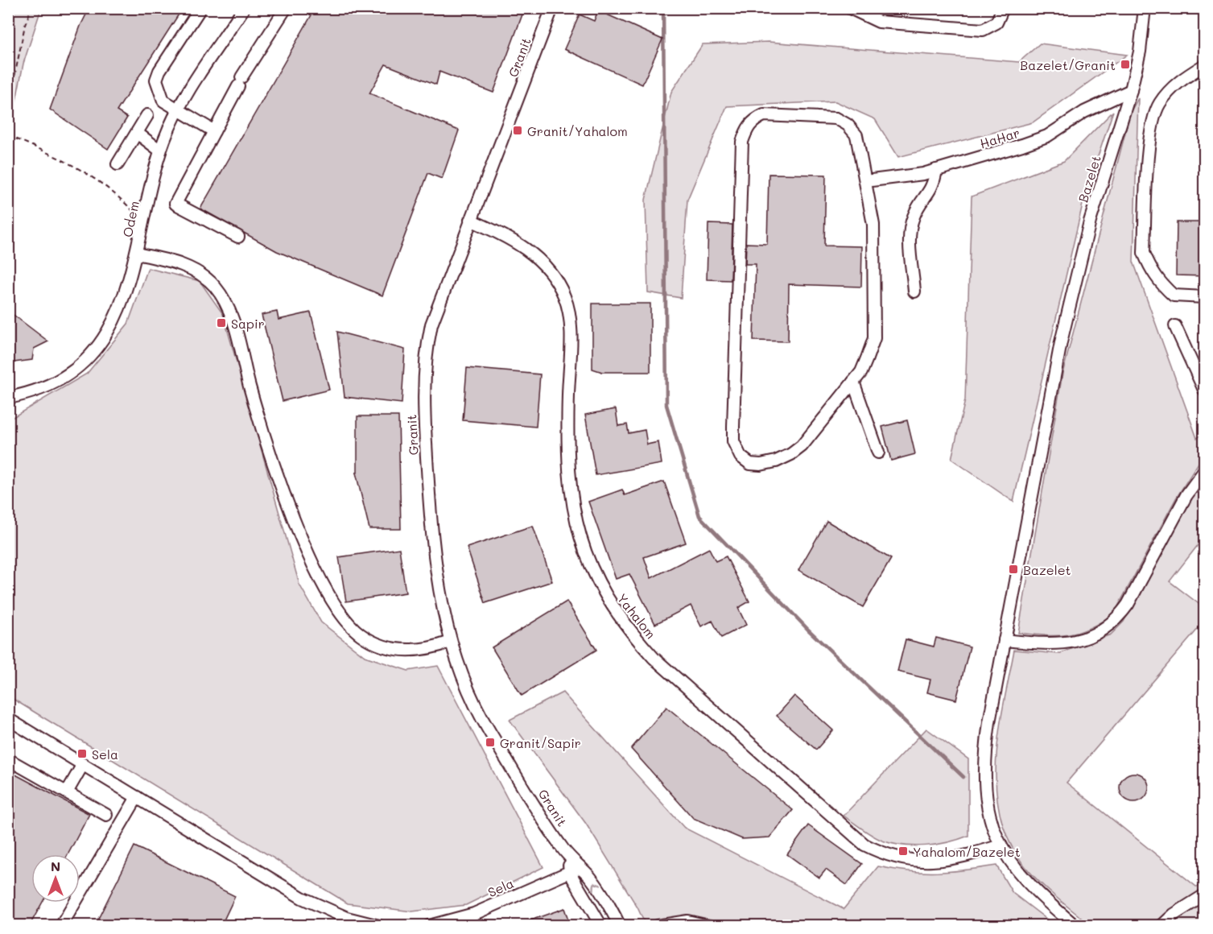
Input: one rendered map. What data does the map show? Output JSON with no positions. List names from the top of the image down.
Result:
{
  "streets": {
    "street": [
      "Granit",
      "HaHar",
      "Bazelet",
      "Odem",
      "Yahalom",
      "Sela"
    ]
  },
  "crossings": [
    ["Granit", "Yahalom"],
    ["Granit", "Sela"],
    ["HaHar", "Bazelet"],
    ["Bazelet", "Yahalom"]
  ],
  "places": {
    "transit": [
      "Bazelet/Granit",
      "Granit/Yahalom",
      "Sapir",
      "Bazelet",
      "Granit/Sapir",
      "Sela",
      "Yahalom/Bazelet"
    ]
  },
  "north": "top"
}
